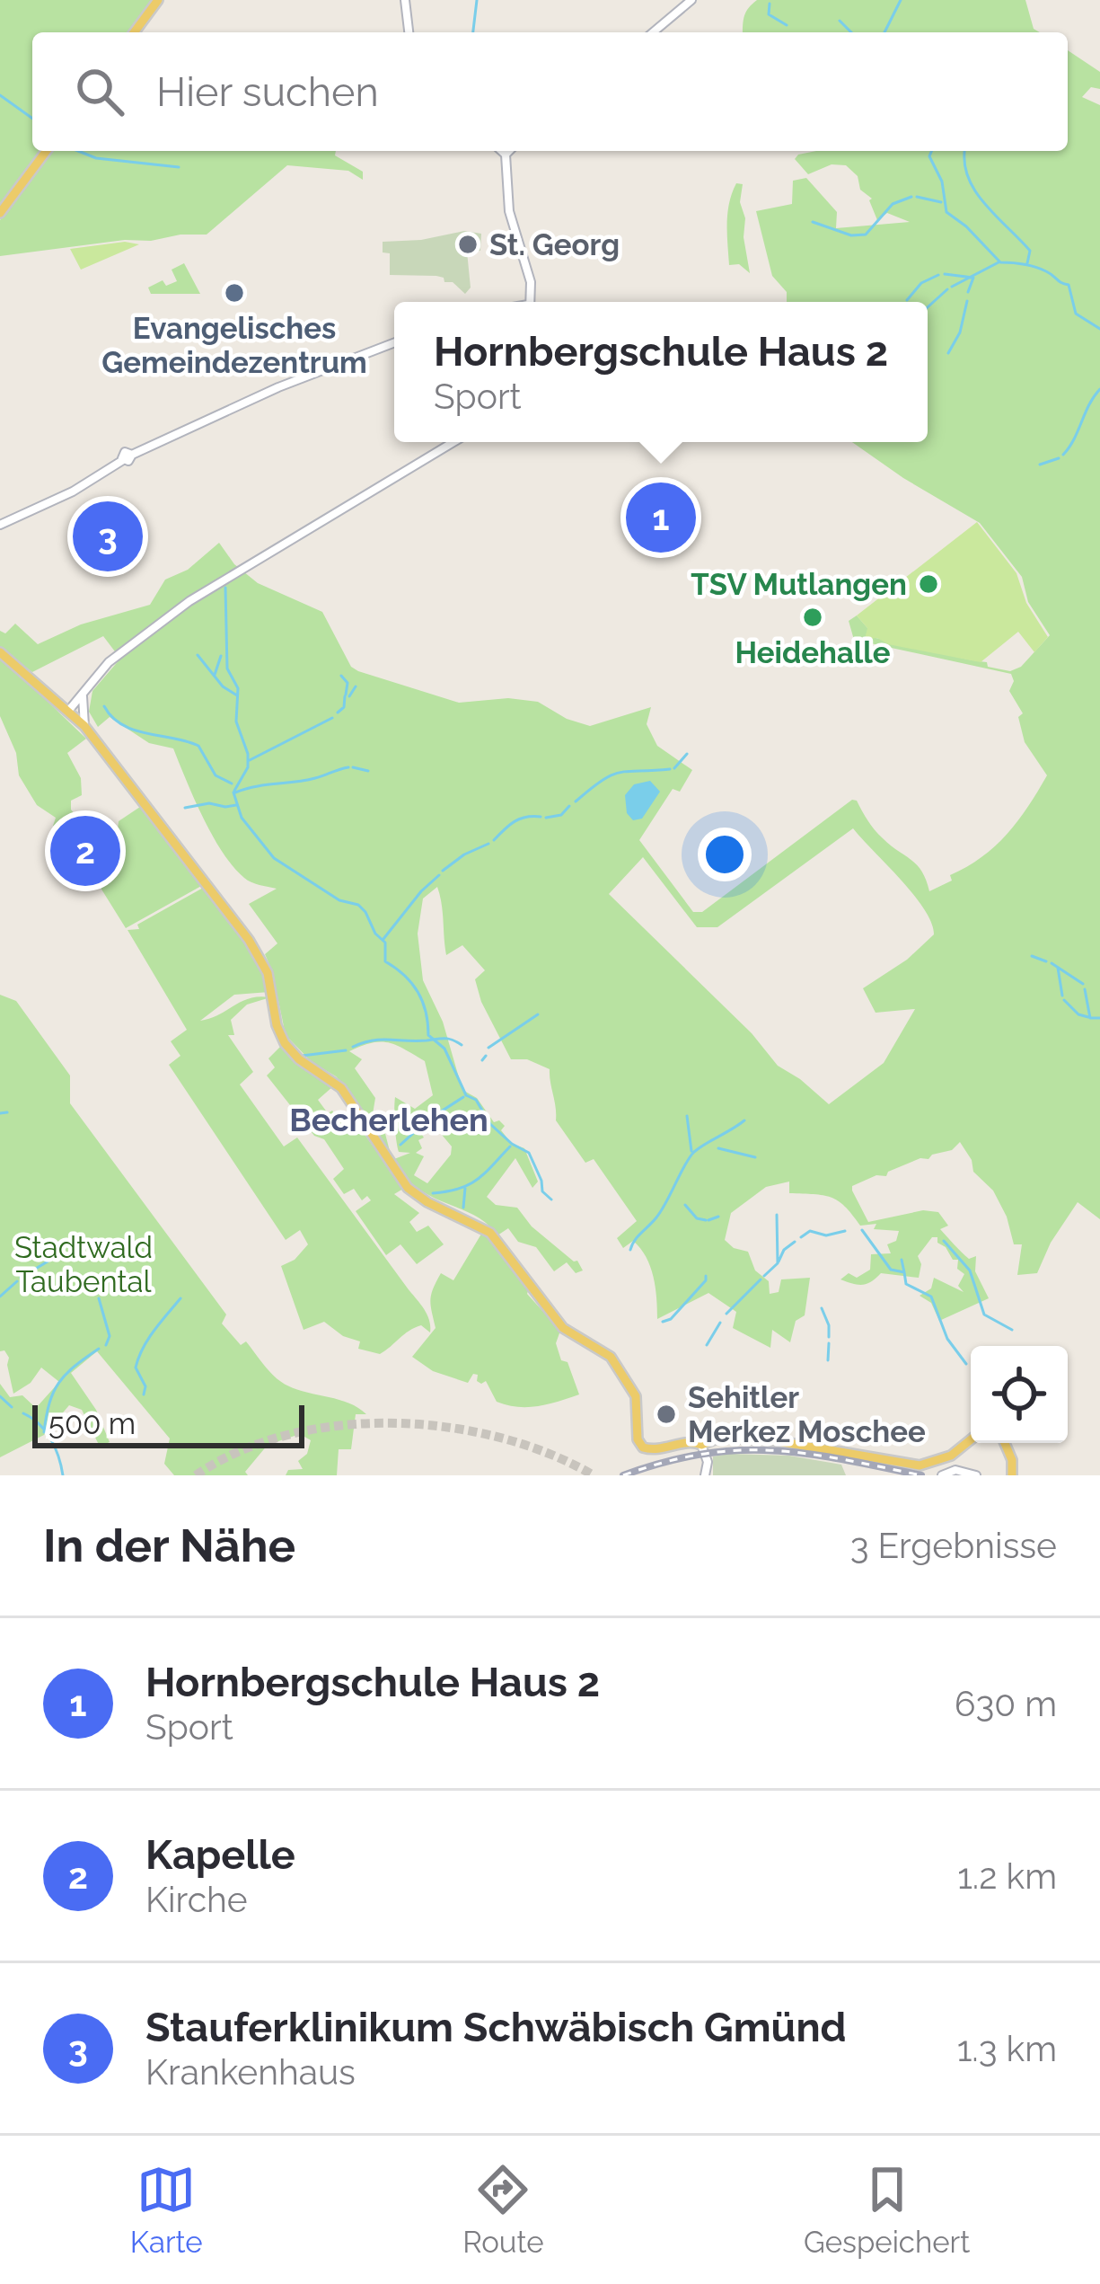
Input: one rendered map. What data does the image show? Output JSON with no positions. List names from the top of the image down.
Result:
{
  "districts": ["Becherlehen"],
  "parks": ["Stadtwald Taubental"],
  "places": [
    "St. Georg",
    "Evangelisches Gemeindezentrum",
    "TSV Mutlangen",
    "Heidehalle",
    "Sehitler Merkez Moschee"
  ],
  "scale_bar": "500 m",
  "page": {
    "search": "Hier suchen",
    "popup": ["Hornbergschule Haus 2", "Sport"],
    "pins": ["1", "3", "2"],
    "scale": "500 m",
    "heading": ["In der Nähe", "3 Ergebnisse"],
    "list": [
      {
        "mark": "1",
        "name": "Hornbergschule Haus 2",
        "note": "Sport",
        "value": "630 m"
      },
      {
        "mark": "2",
        "name": "Kapelle",
        "note": "Kirche",
        "value": "1.2 km"
      },
      {
        "mark": "3",
        "name": "Stauferklinikum Schwäbisch Gmünd",
        "note": "Krankenhaus",
        "value": "1.3 km"
      }
    ],
    "nav": ["Karte", "Route", "Gespeichert"]
  }
}
